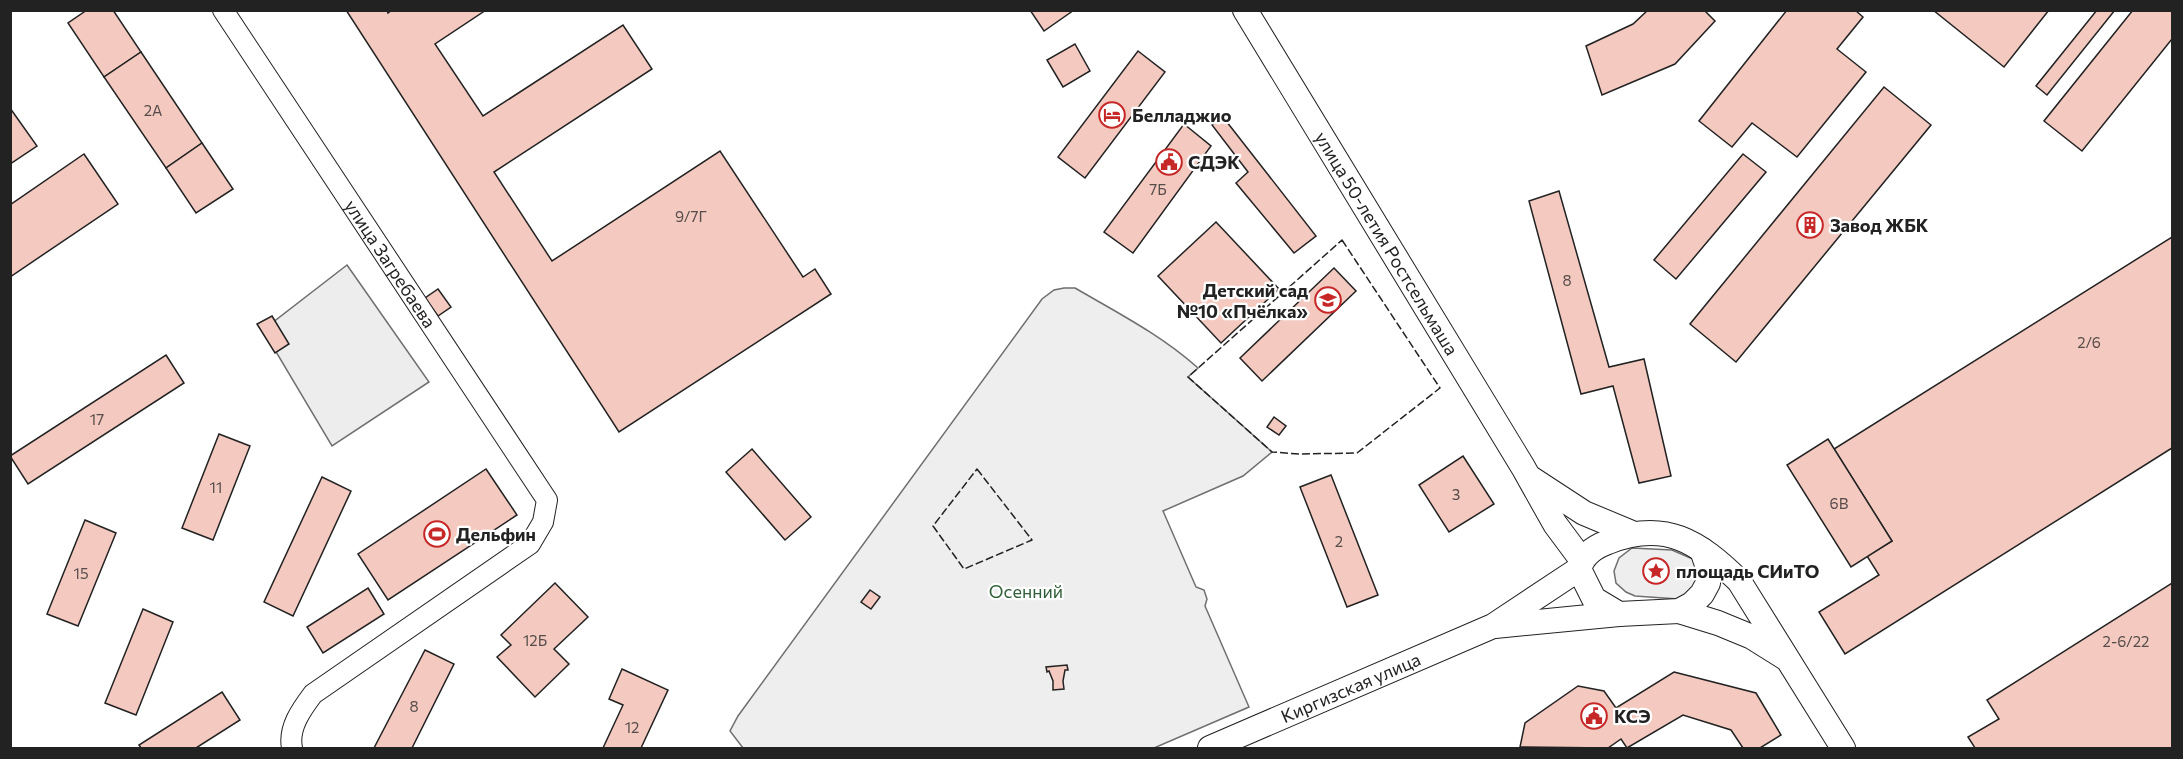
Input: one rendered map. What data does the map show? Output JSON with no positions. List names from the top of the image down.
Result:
{
  "streets": {
    "main road": ["улица 50-летия Ростсельмаша", "Киргизская улица"],
    "street": ["улица Загребаева"]
  },
  "parks": ["Осенний"],
  "places": {
    "hotel": ["Белладжио"],
    "public building": ["СДЭК", "КСЭ"],
    "building": ["Завод ЖБК"],
    "school or university": ["Детский сад №10 «Пчёлка»"],
    "sports": ["Дельфин"],
    "place": ["площадь СИиТО"]
  },
  "house_numbers": [
    "2А",
    "7Б",
    "9/7Г",
    "8",
    "2/6",
    "17",
    "11",
    "3",
    "6В",
    "2",
    "15",
    "12Б",
    "2-6/22",
    "8",
    "12"
  ]
}
